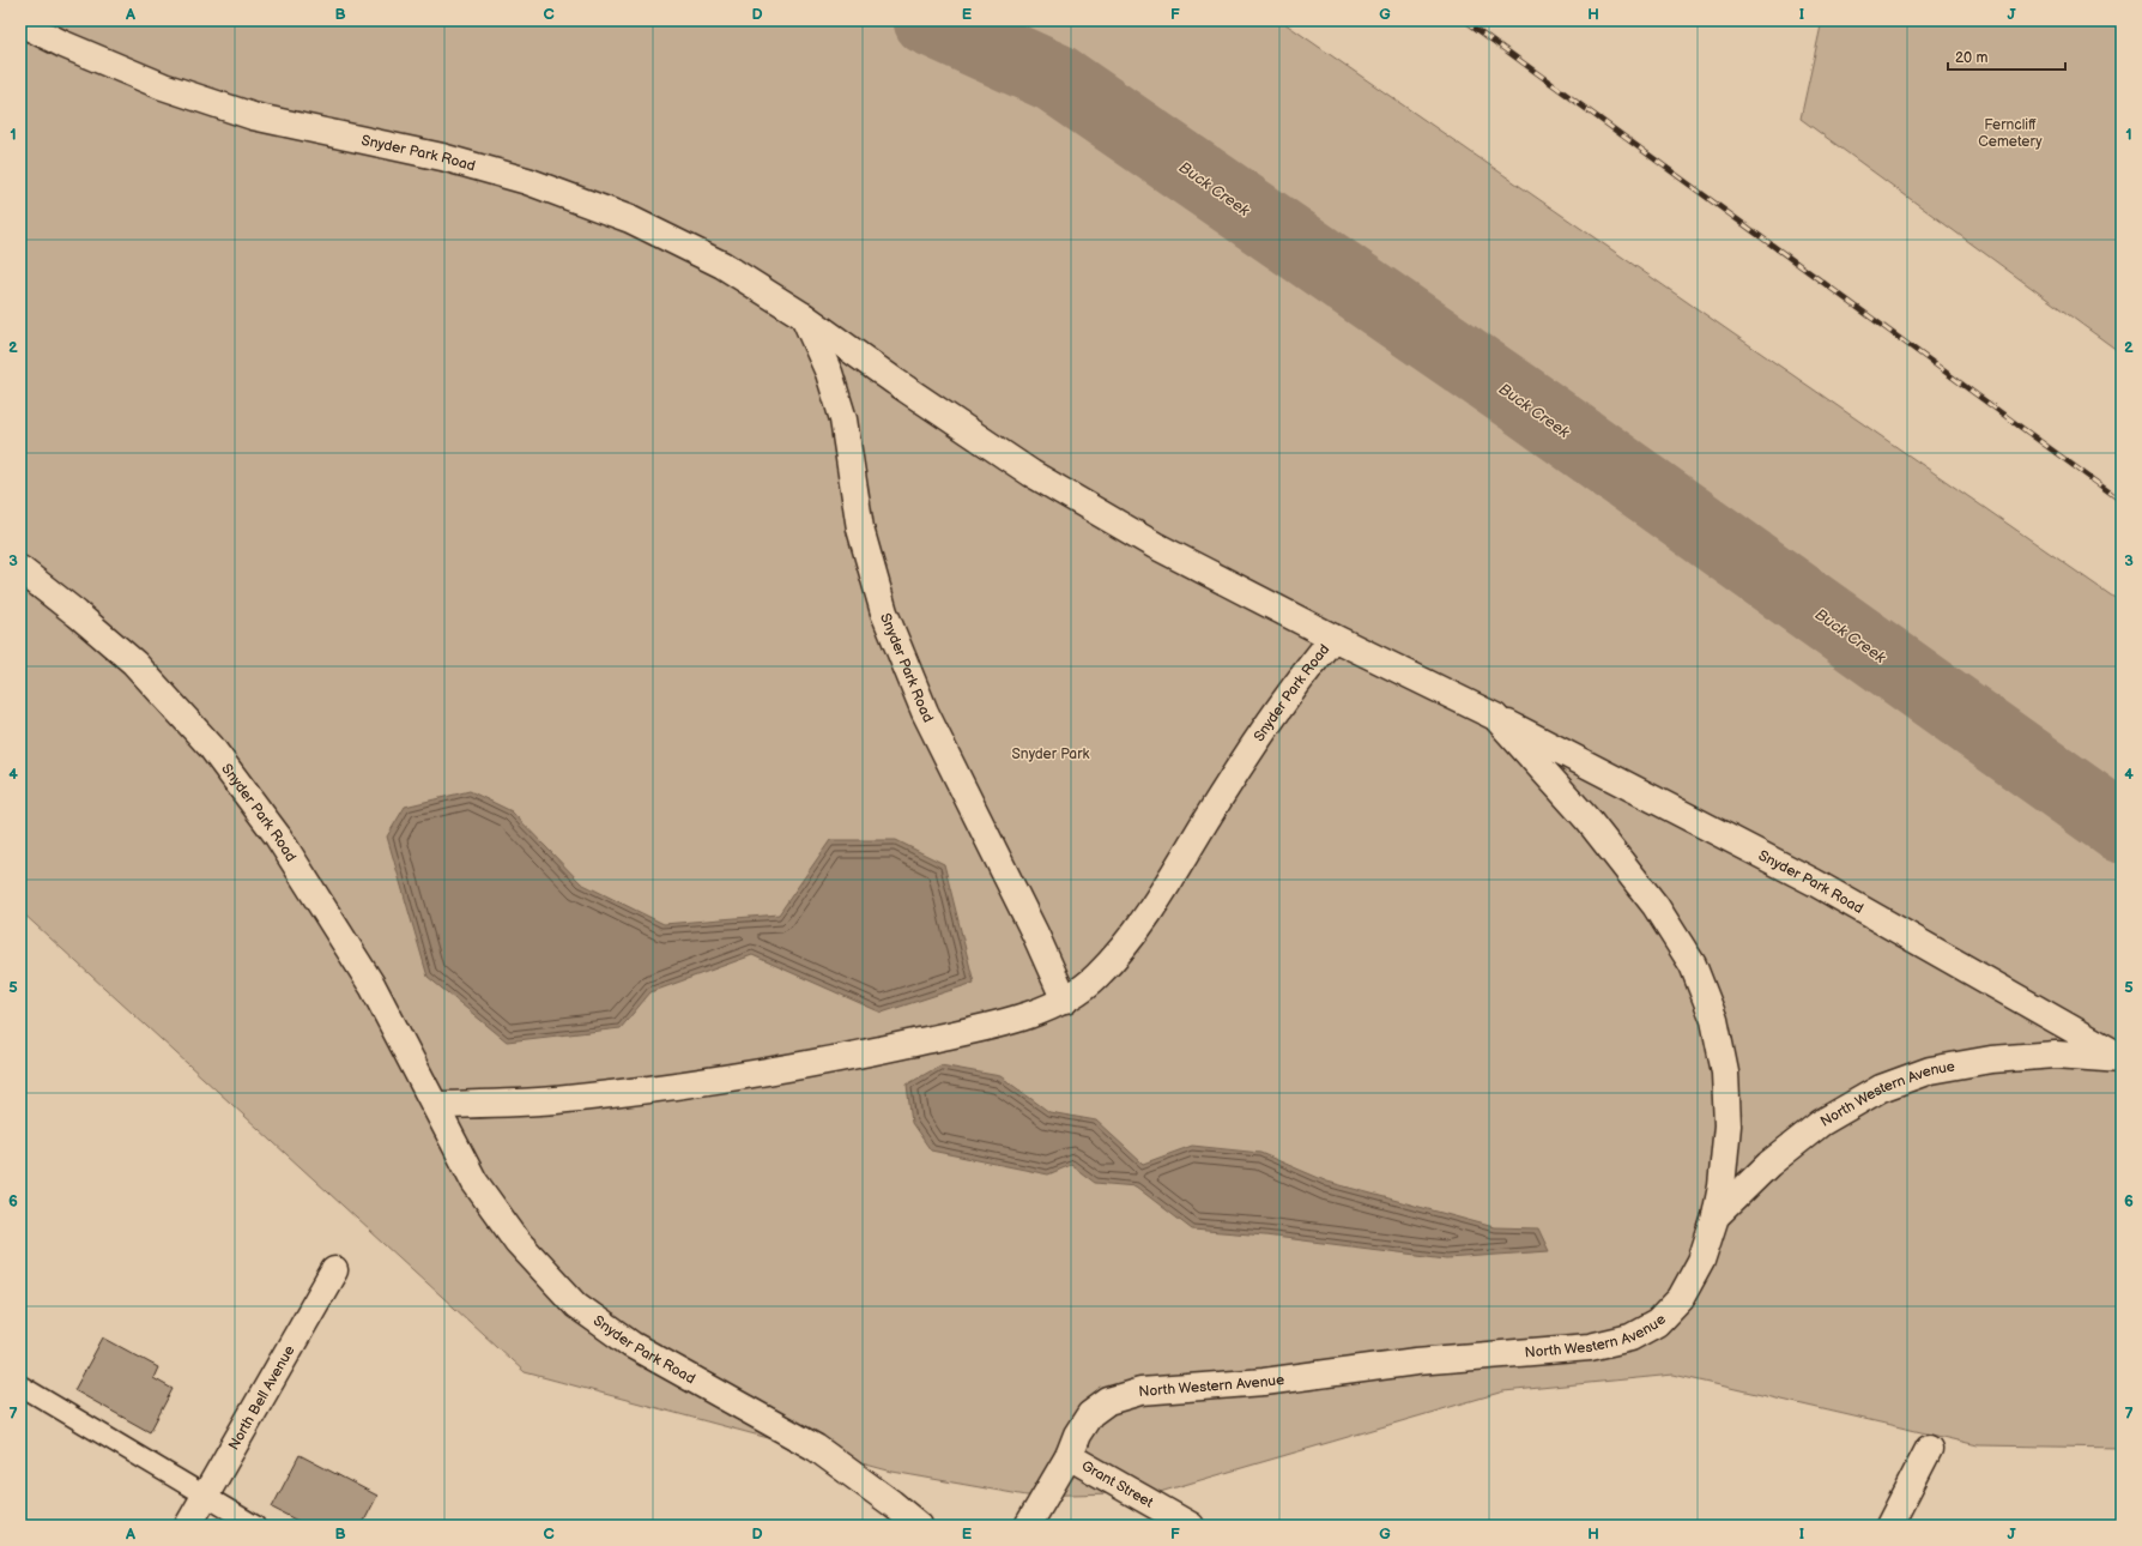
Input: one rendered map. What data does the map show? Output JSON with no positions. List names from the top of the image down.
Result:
{
  "streets": {
    "street": [
      "Snyder Park Road",
      "North Western Avenue",
      "North Bell Avenue",
      "Grant Street"
    ]
  },
  "crossings": [
    ["Snyder Park Road", "North Western Avenue"],
    ["North Western Avenue", "Grant Street"]
  ],
  "water": ["Buck Creek"],
  "parks": ["Ferncliff Cemetery", "Snyder Park"],
  "scale_bar": "20 m",
  "grid": {
    "columns": [
      "A",
      "B",
      "C",
      "D",
      "E",
      "F",
      "G",
      "H",
      "I",
      "J"
    ],
    "rows": [
      "1",
      "2",
      "3",
      "4",
      "5",
      "6",
      "7"
    ]
  }
}
